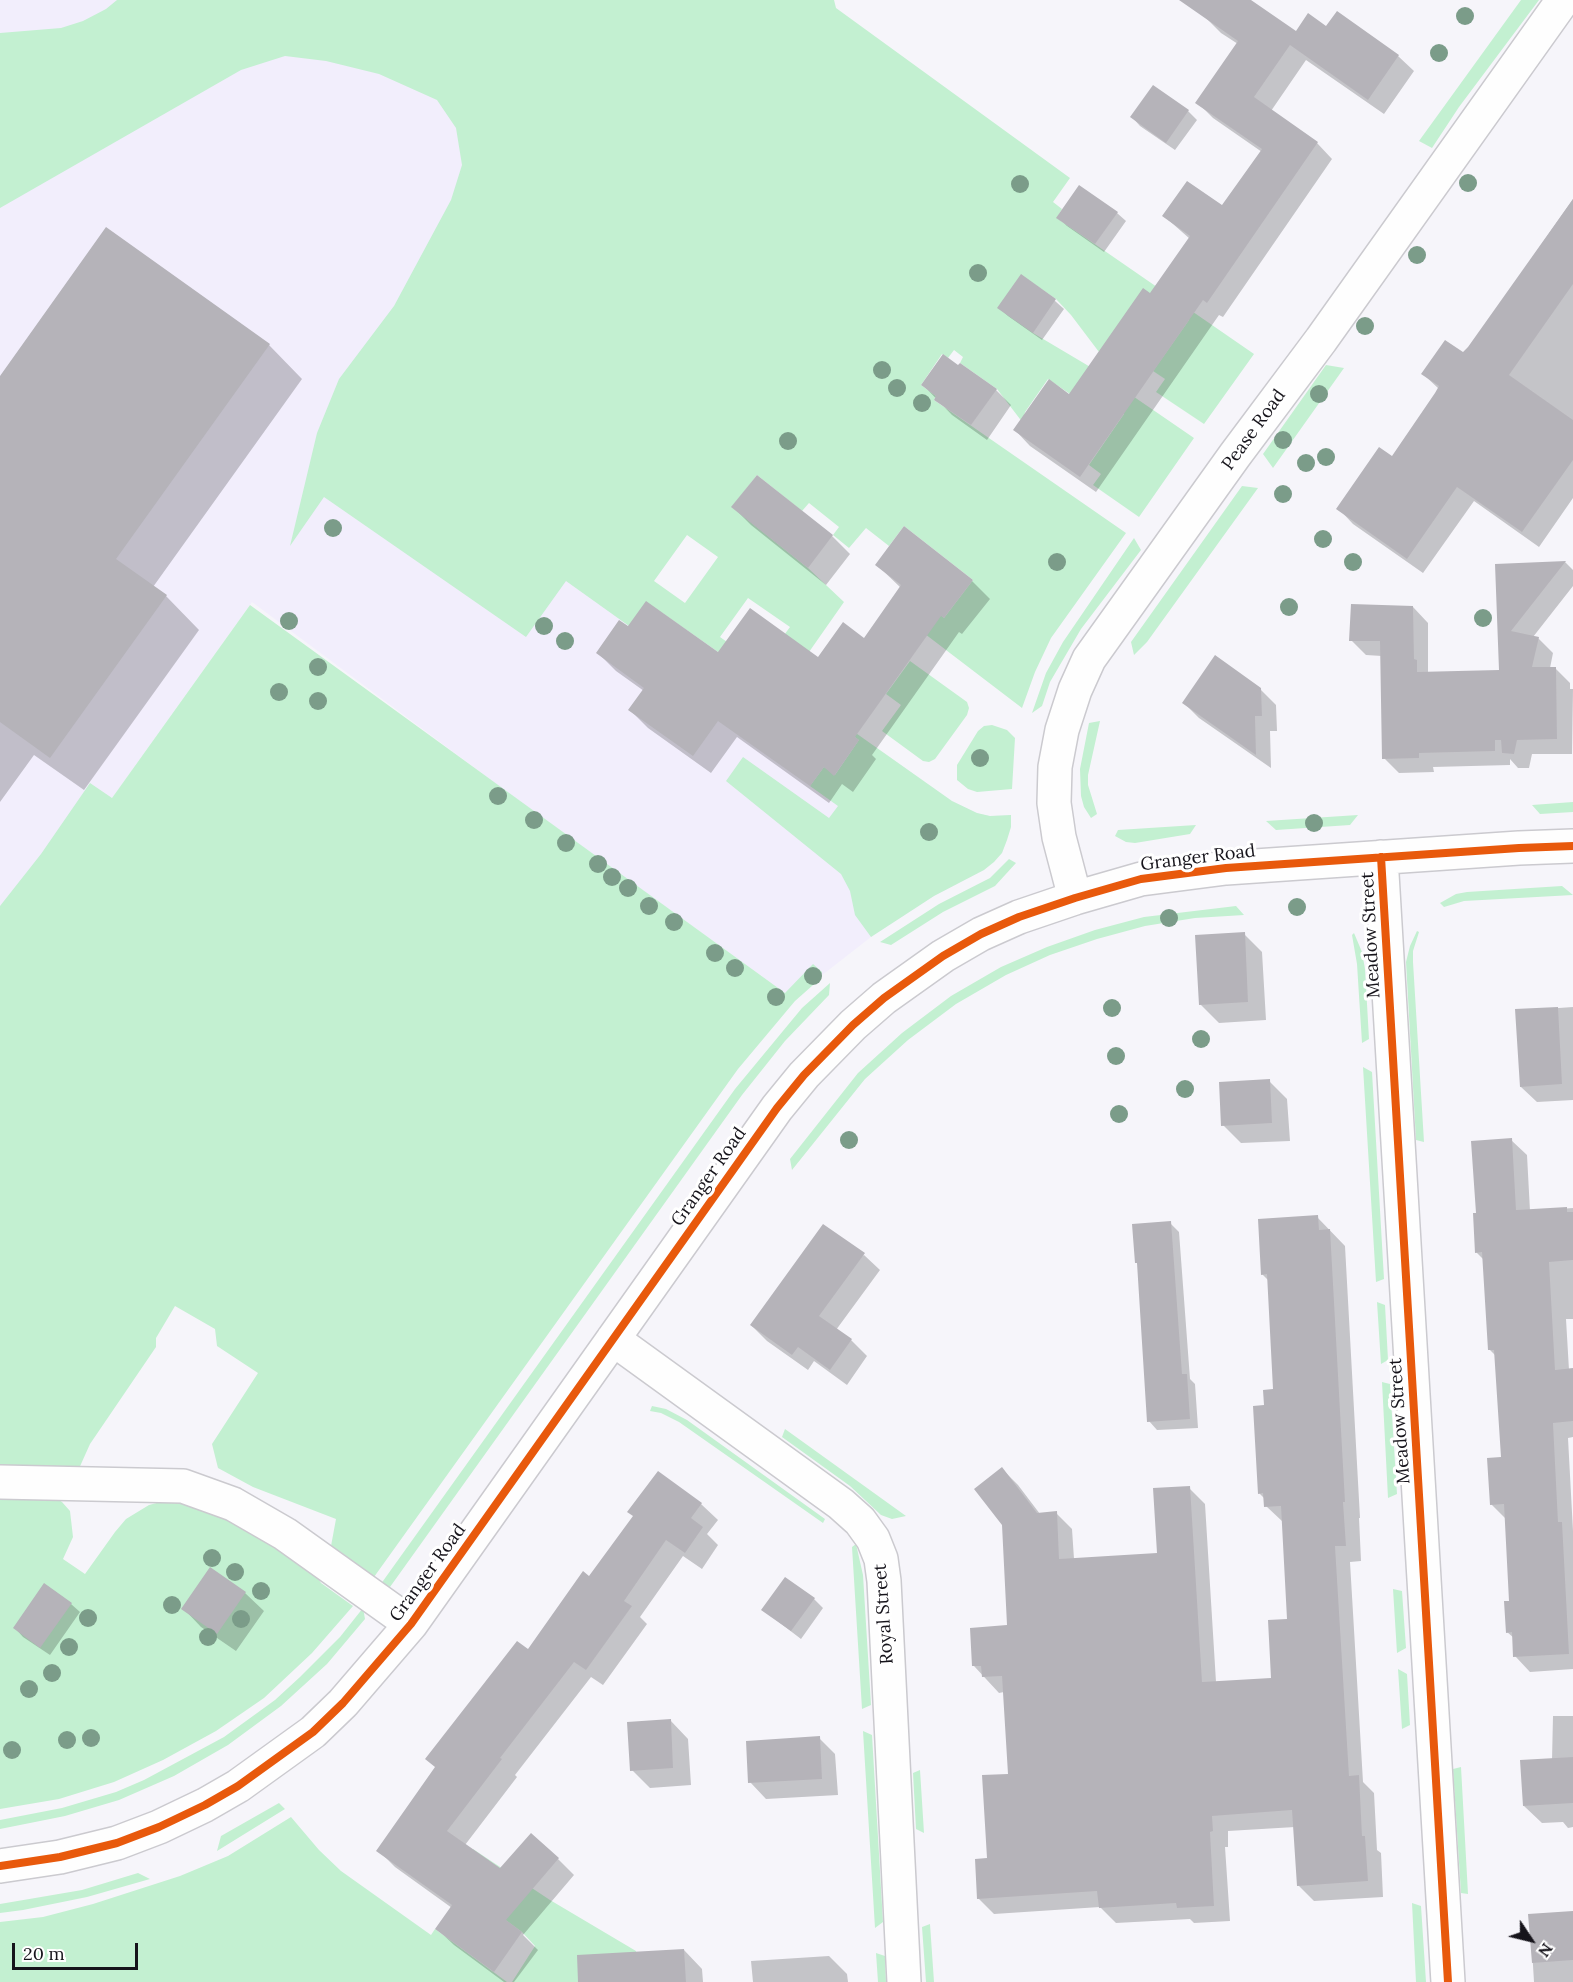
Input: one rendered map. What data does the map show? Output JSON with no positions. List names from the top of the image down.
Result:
{
  "streets": {
    "street": [
      "Pease Road",
      "Granger Road",
      "Meadow Street",
      "Royal Street"
    ]
  },
  "crossings": [
    ["Pease Road", "Granger Road"],
    ["Granger Road", "Meadow Street"],
    ["Granger Road", "Royal Street"]
  ],
  "scale_bar": "20 m",
  "north": "bottom right"
}
